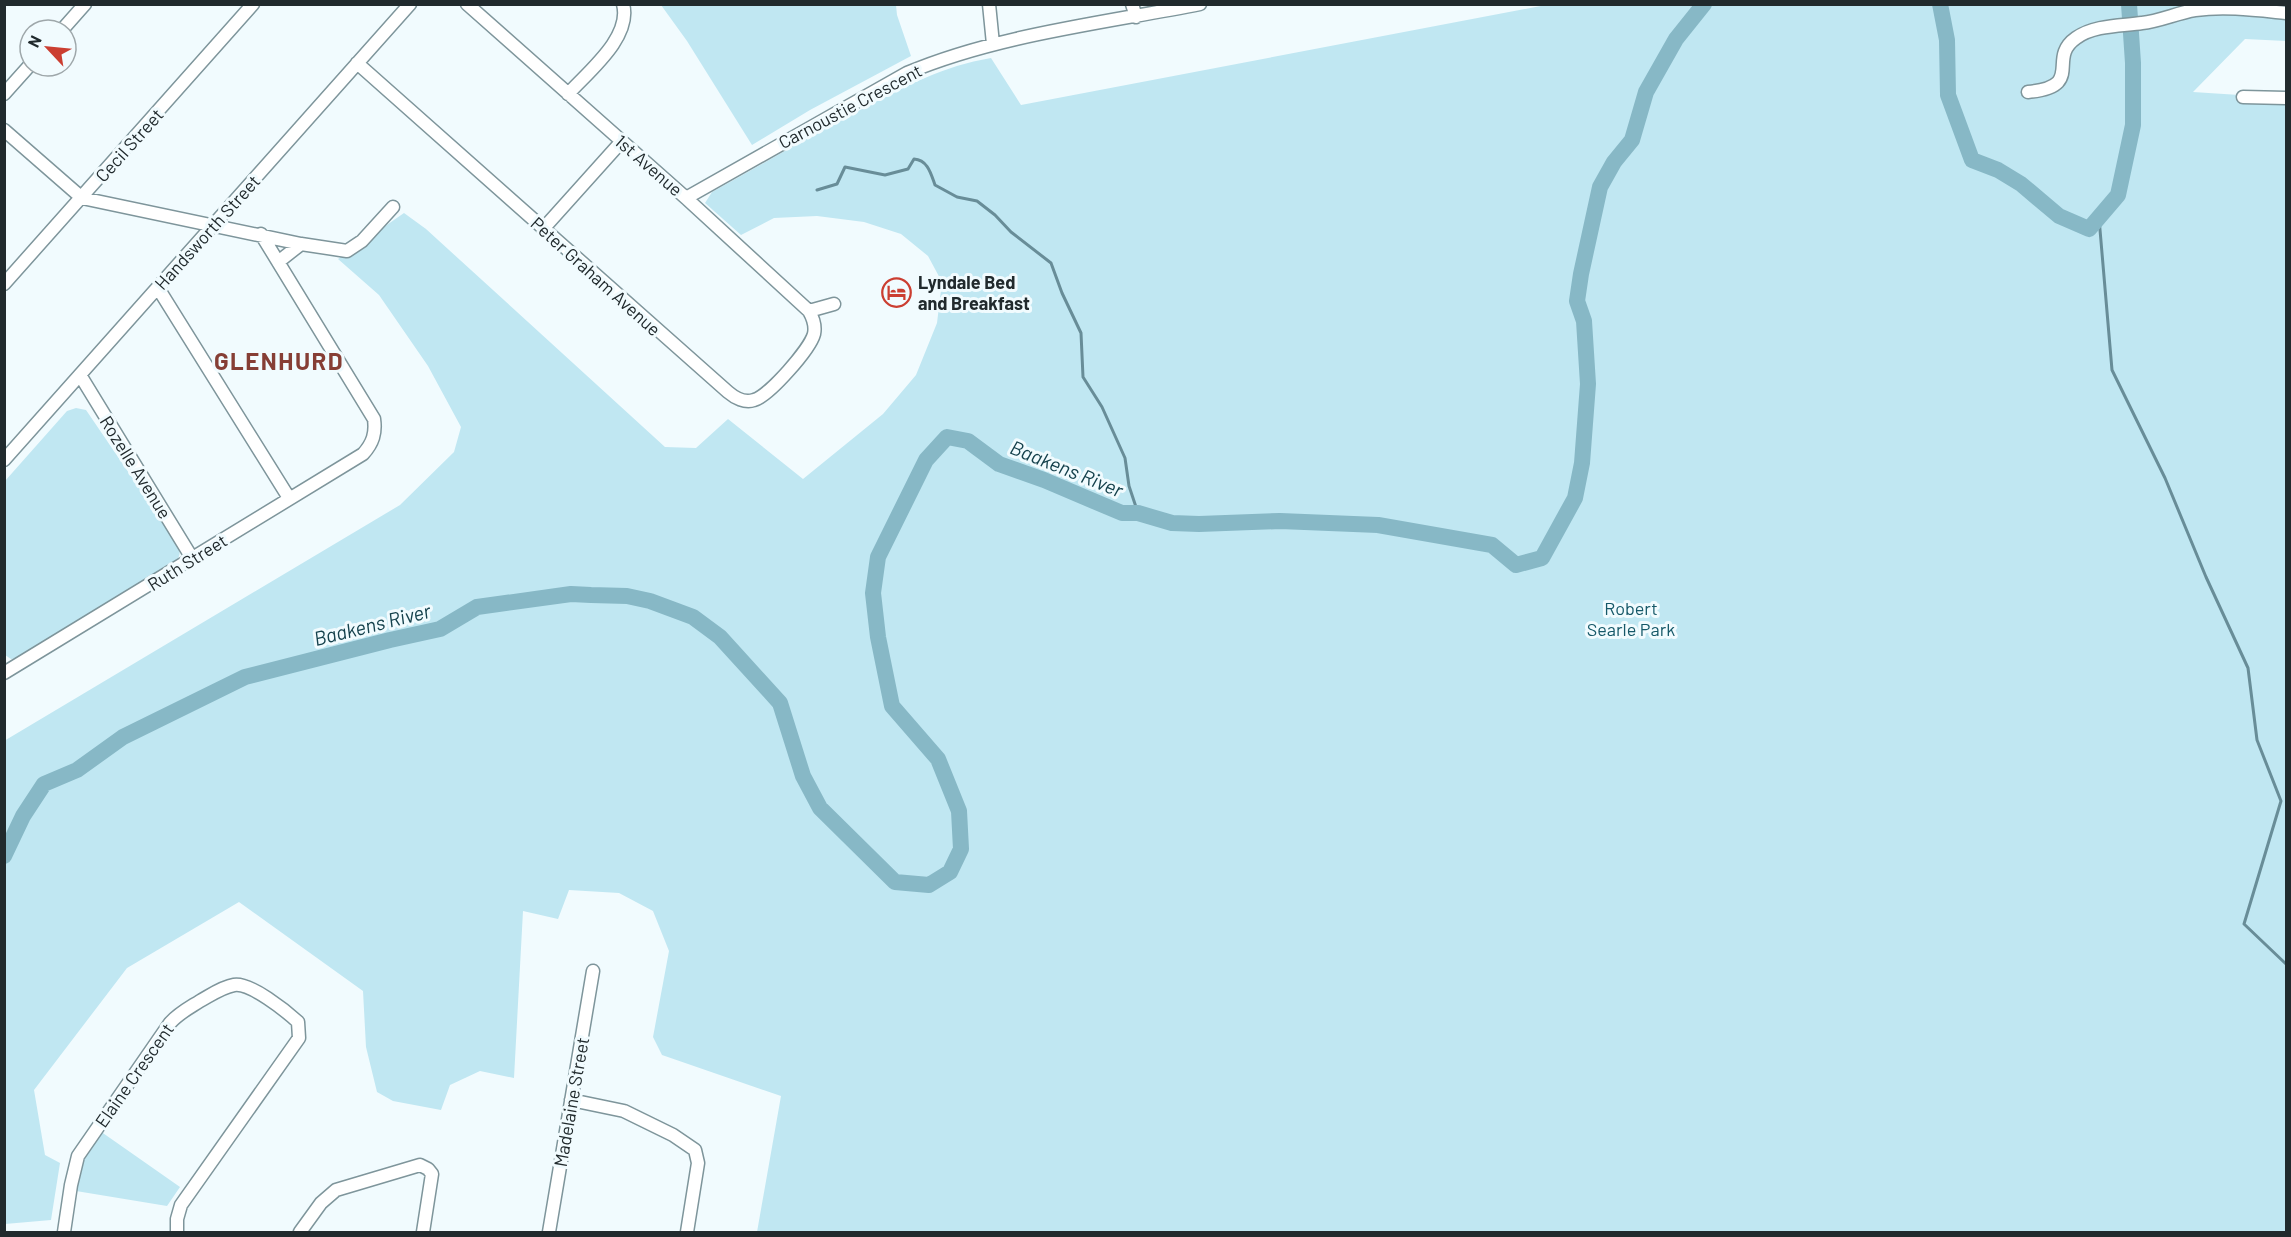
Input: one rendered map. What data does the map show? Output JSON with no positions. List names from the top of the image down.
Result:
{
  "streets": {
    "street": [
      "Carnoustie Crescent",
      "Cecil Street",
      "1st Avenue",
      "Handsworth Street",
      "Peter Graham Avenue",
      "Rozelle Avenue",
      "Ruth Street",
      "Elaine Crescent",
      "Madelaine Street"
    ]
  },
  "crossings": [
    ["Carnoustie Crescent", "1st Avenue"],
    ["1st Avenue", "Peter Graham Avenue"],
    ["Handsworth Street", "Peter Graham Avenue"],
    ["Handsworth Street", "Rozelle Avenue"],
    ["Rozelle Avenue", "Ruth Street"]
  ],
  "districts": ["GLENHURD"],
  "water": ["Baakens River"],
  "parks": ["Robert Searle Park"],
  "places": {
    "hotel": ["Lyndale Bed and Breakfast"]
  },
  "north": "top left"
}
